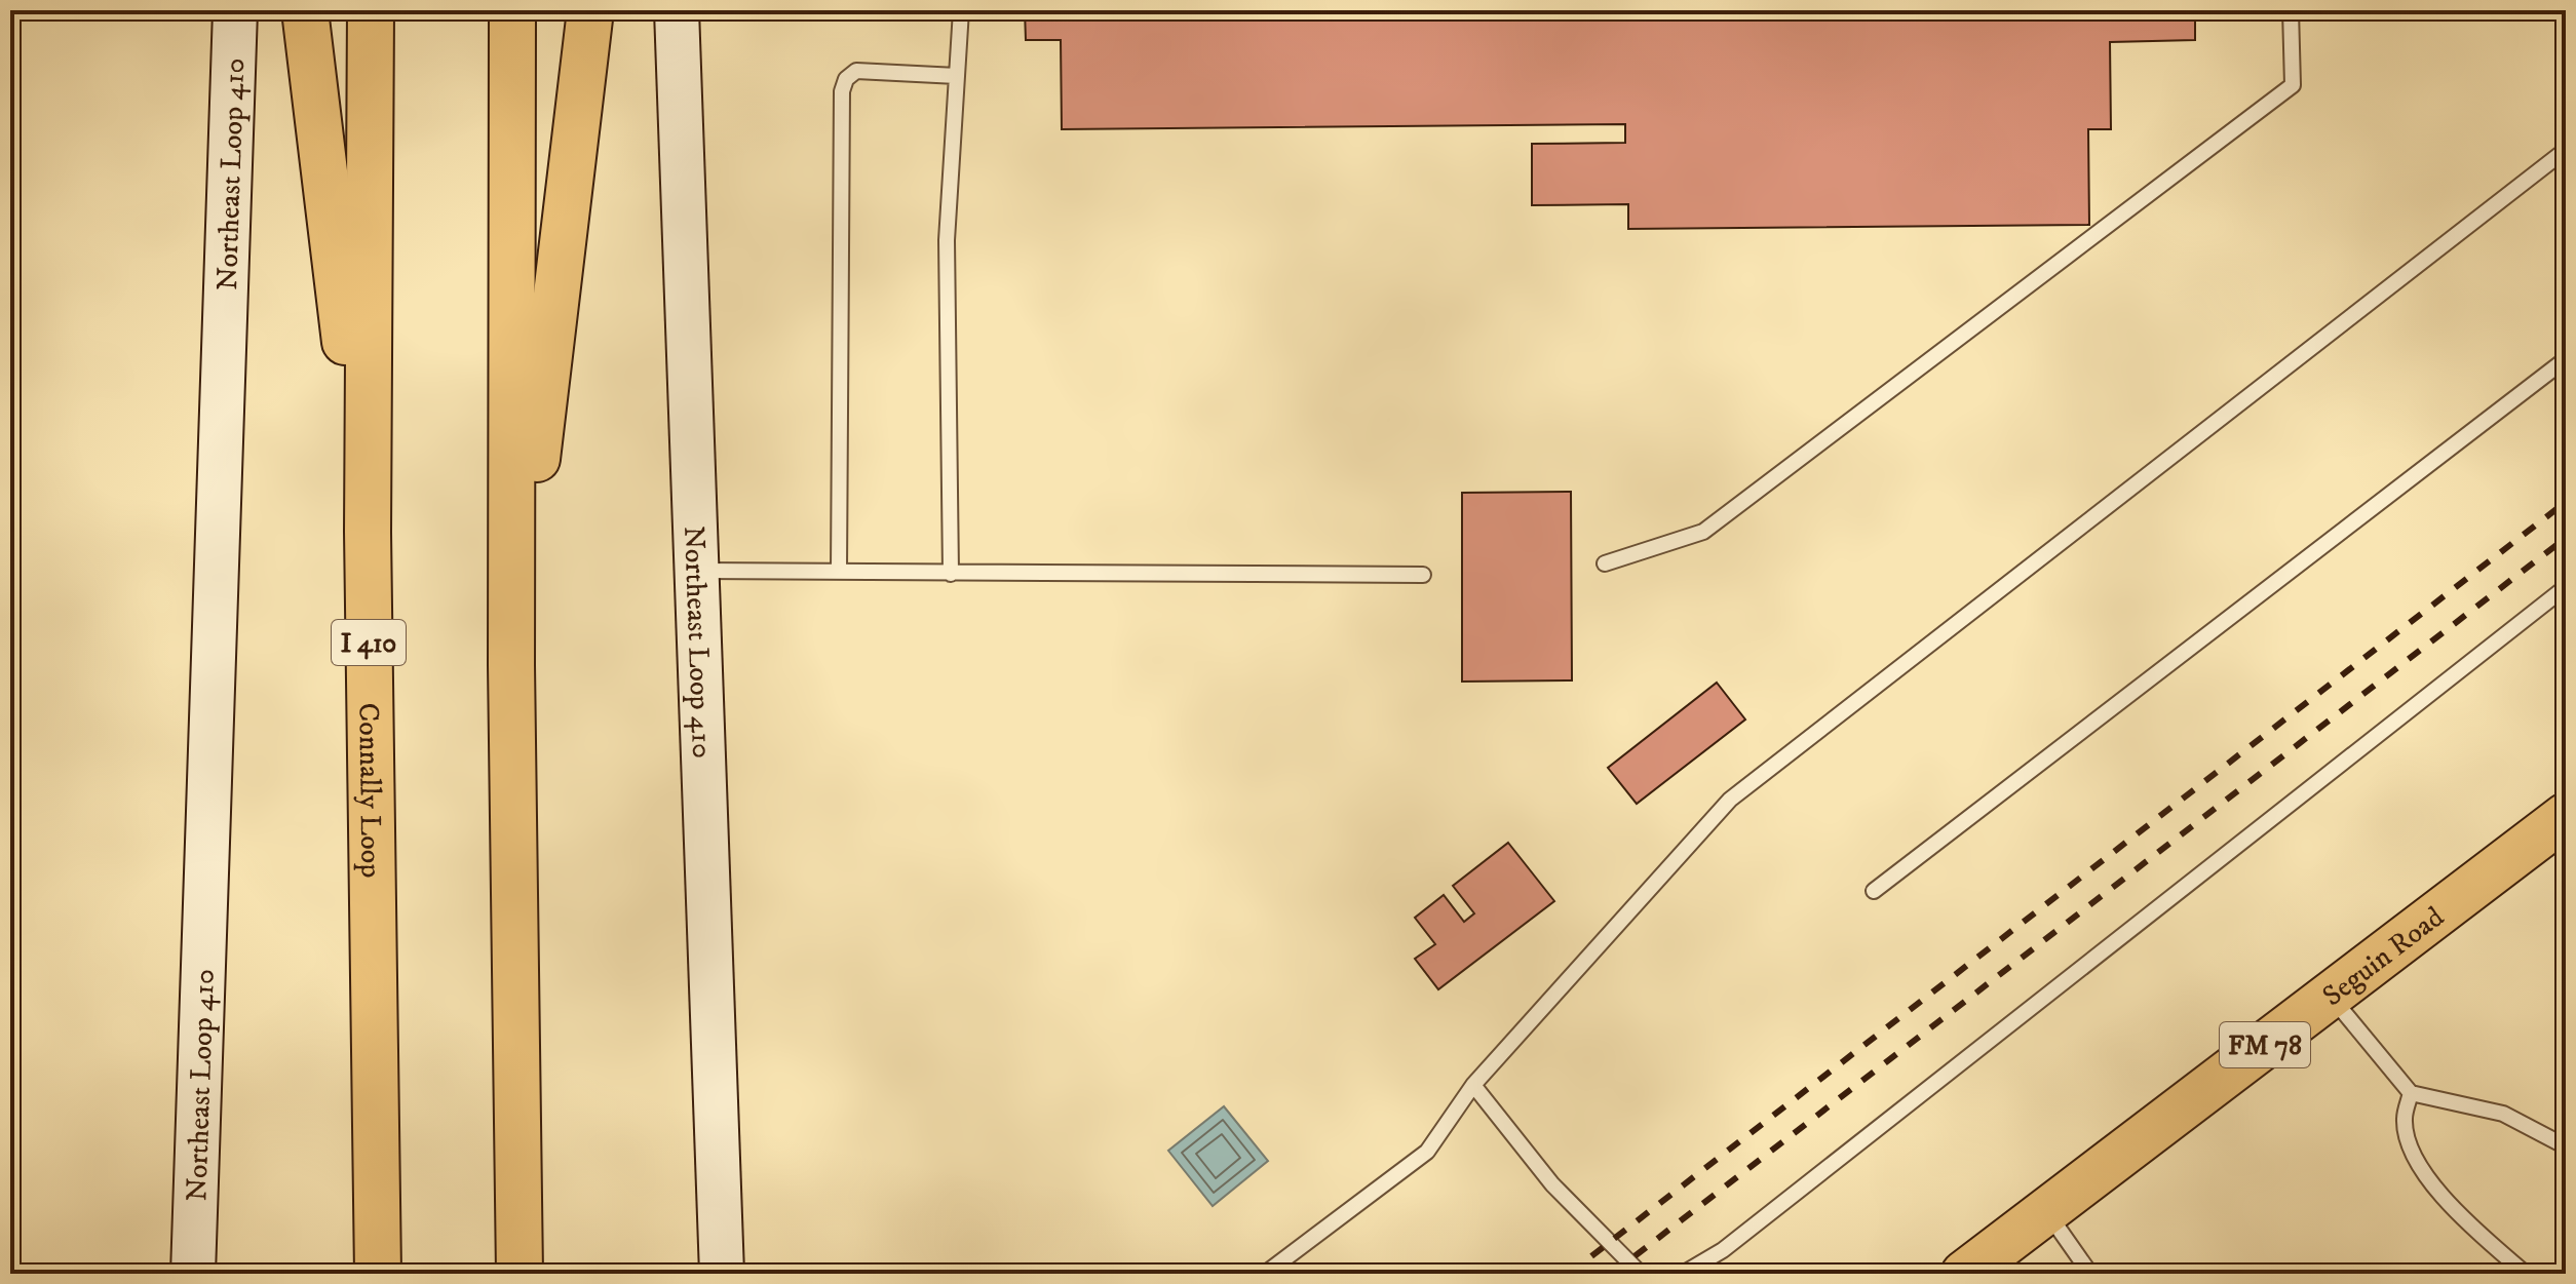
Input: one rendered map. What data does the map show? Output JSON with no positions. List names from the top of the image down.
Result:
{
  "streets": {
    "main road": [
      "I 410",
      "Connally Loop",
      "Seguin Road",
      "FM 78"
    ],
    "street": ["Northeast Loop 410"]
  }
}
